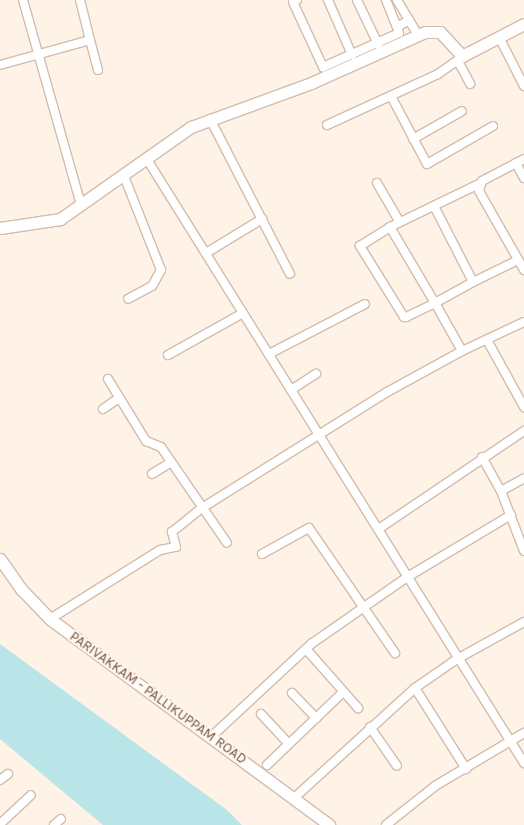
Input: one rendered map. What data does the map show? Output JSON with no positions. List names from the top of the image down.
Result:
{
  "streets": {
    "street": ["PARIVAKKAM - PALLIKUPPAM ROAD"]
  }
}
